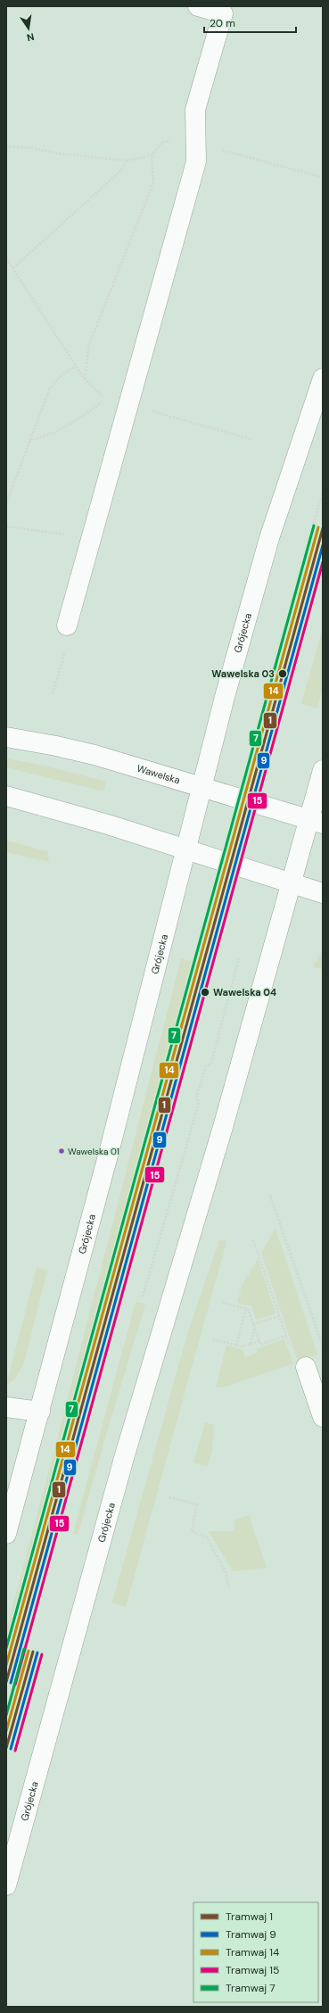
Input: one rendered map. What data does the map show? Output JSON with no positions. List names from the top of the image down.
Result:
{
  "streets": {
    "main road": ["Grójecka", "Wawelska"]
  },
  "crossings": [
    ["Grójecka", "Wawelska"]
  ],
  "places": ["Wawelska 03", "Wawelska 04", "Wawelska 01"],
  "lines": [
    "tram line 7",
    "tram line 14",
    "tram line 1",
    "tram line 9",
    "tram line 15"
  ],
  "legend": [
    "Tramwaj 1",
    "Tramwaj 9",
    "Tramwaj 14",
    "Tramwaj 15",
    "Tramwaj 7"
  ],
  "scale_bar": "20 m",
  "north": "bottom"
}
